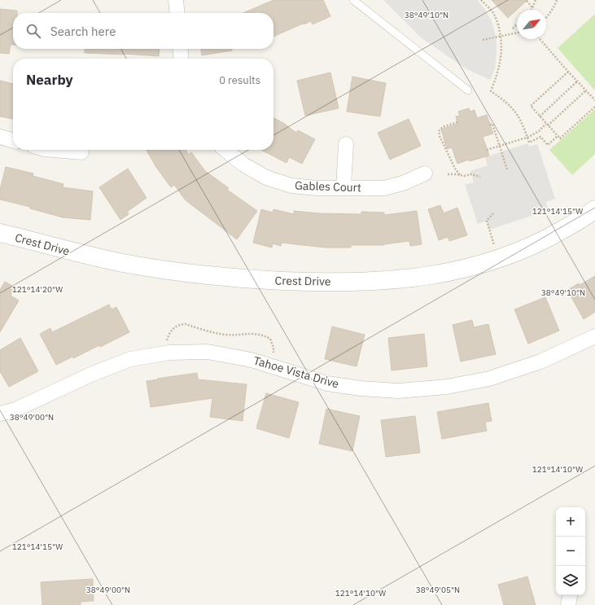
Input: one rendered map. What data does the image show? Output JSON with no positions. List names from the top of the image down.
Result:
{
  "streets": {
    "street": ["Gables Court", "Crest Drive", "Tahoe Vista Drive"]
  },
  "north": "top right",
  "page": {
    "search": "Search here",
    "heading": ["Nearby", "0 results"],
    "map_buttons": ["+", "−"]
  },
  "coordinates": [
    "38°49'10\"N",
    "121°14'15\"W",
    "121°14'20\"W",
    "38°49'00\"N",
    "121°14'10\"W",
    "38°49'05\"N"
  ]
}
